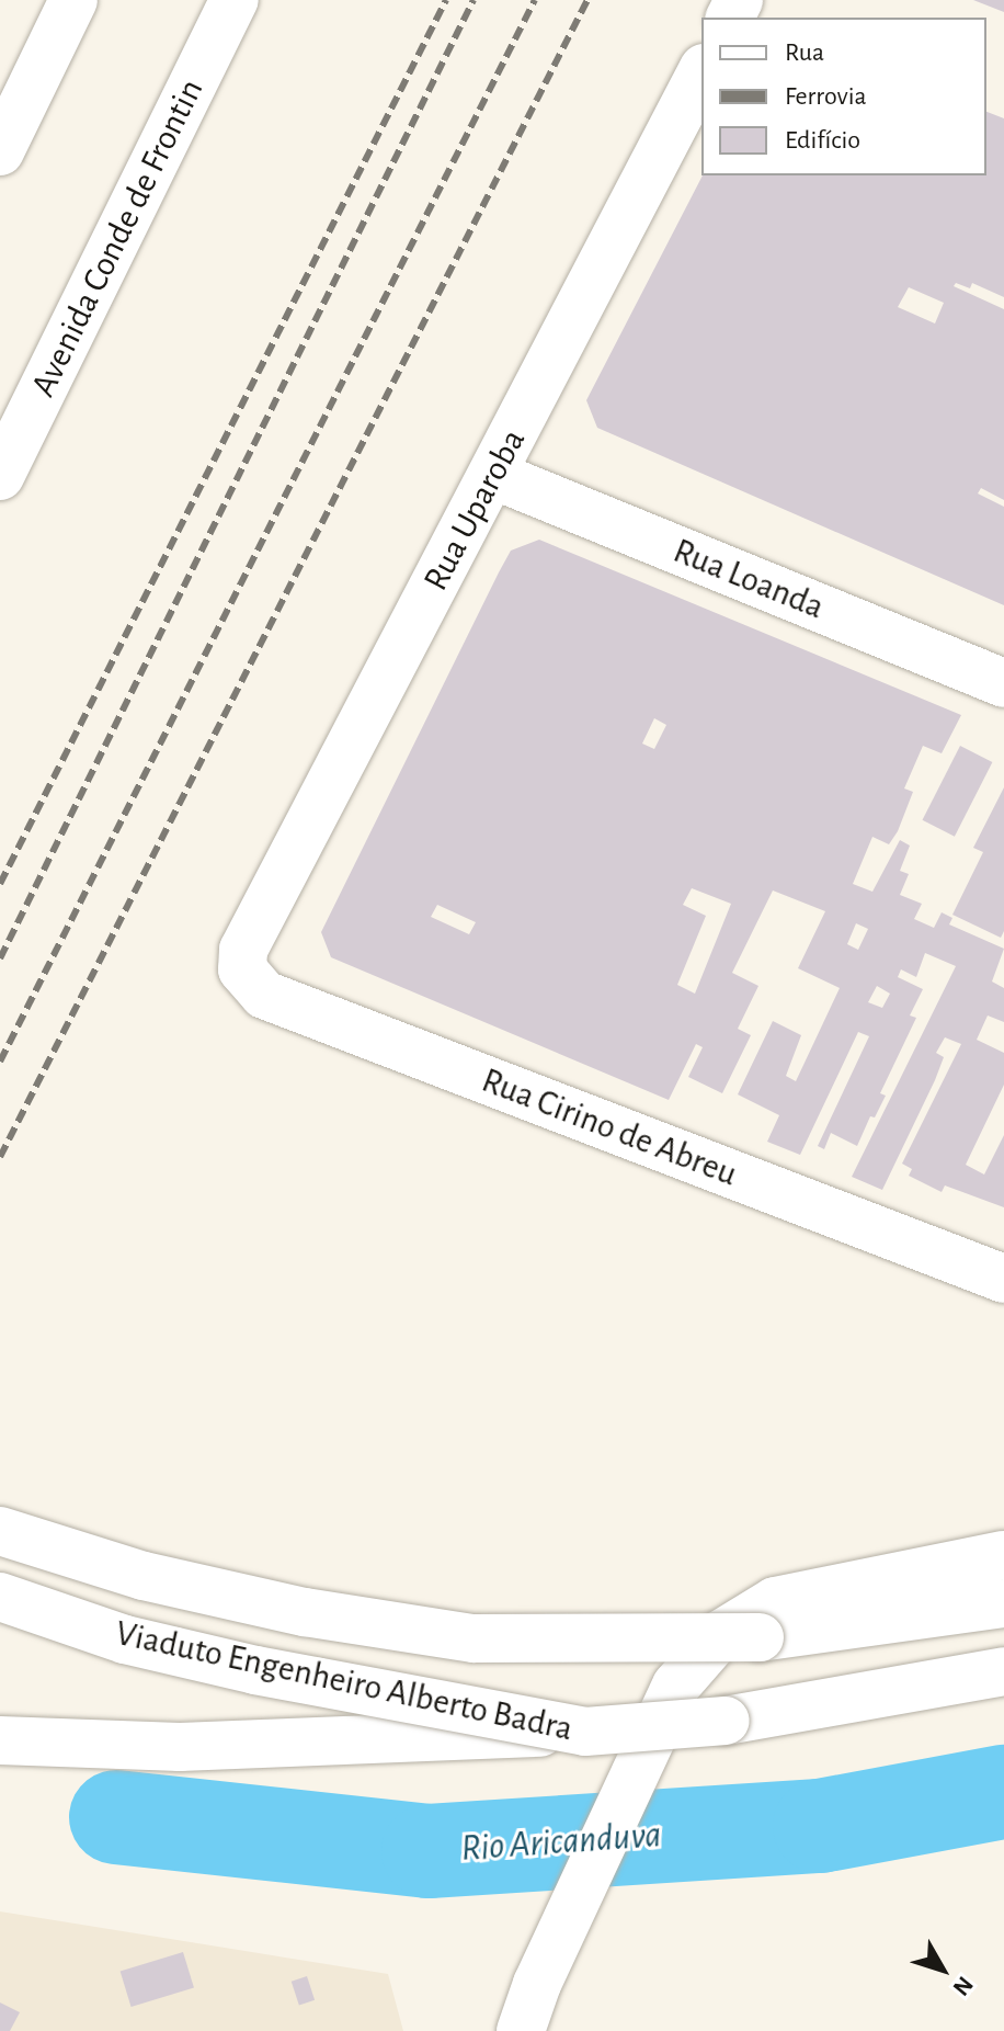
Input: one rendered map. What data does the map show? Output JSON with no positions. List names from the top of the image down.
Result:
{
  "streets": {
    "main road": [
      "Avenida Conde de Frontin",
      "Rua Uparoba",
      "Rua Loanda",
      "Rua Cirino de Abreu",
      "Viaduto Engenheiro Alberto Badra"
    ]
  },
  "crossings": [
    ["Rua Uparoba", "Rua Loanda"],
    ["Rua Uparoba", "Rua Cirino de Abreu"]
  ],
  "water": ["Rio Aricanduva"],
  "legend": ["Rua", "Ferrovia", "Edifício"],
  "north": "bottom right"
}
